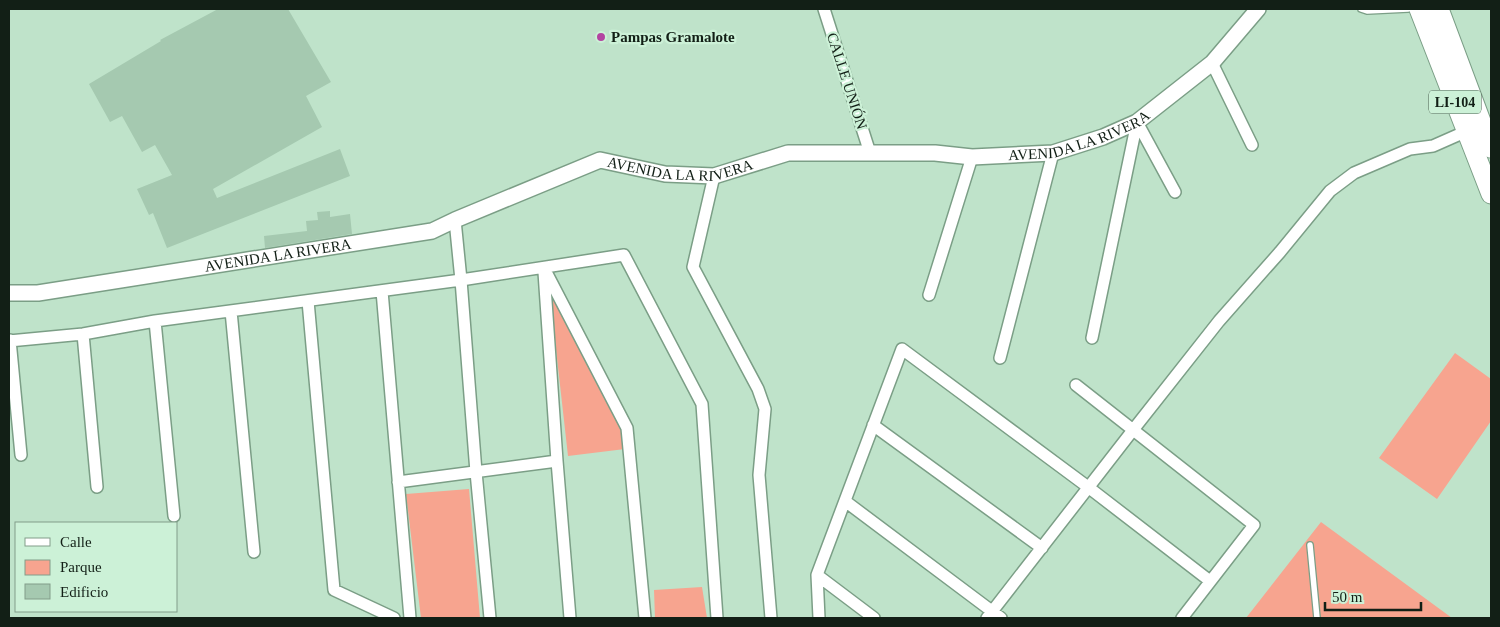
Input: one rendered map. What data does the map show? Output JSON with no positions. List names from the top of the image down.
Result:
{
  "streets": {
    "main road": ["LI-104"],
    "street": ["CALLE UNIÓN", "AVENIDA LA RIVERA"]
  },
  "crossings": [
    ["CALLE UNIÓN", "AVENIDA LA RIVERA"]
  ],
  "places": ["Pampas Gramalote"],
  "legend": ["Calle", "Parque", "Edificio"],
  "scale_bar": "50 m"
}
